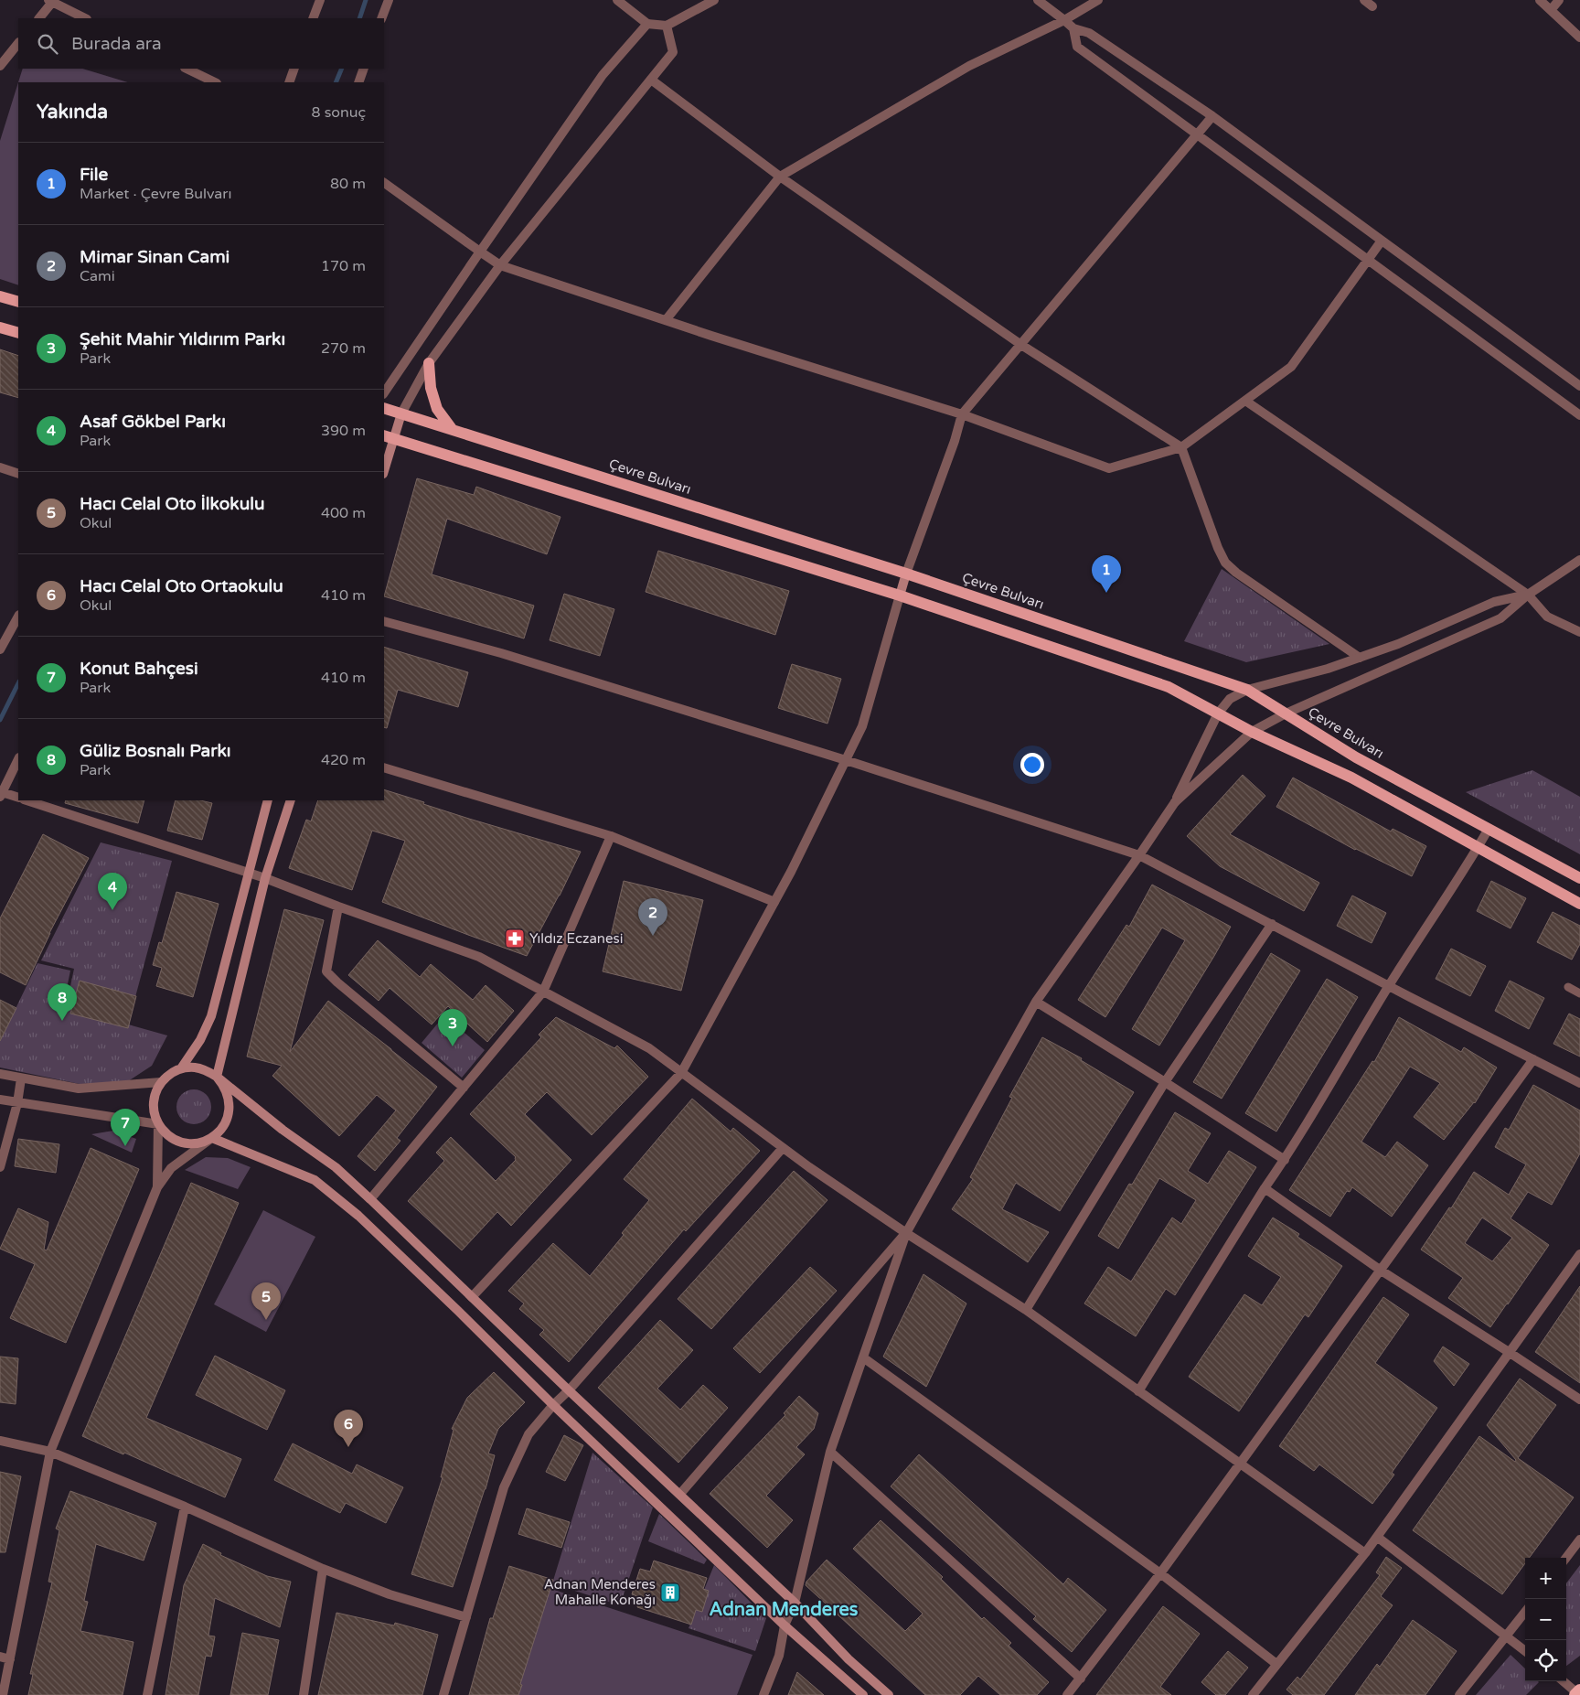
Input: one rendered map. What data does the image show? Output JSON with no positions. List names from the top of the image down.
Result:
{
  "streets": {
    "main road": ["Çevre Bulvarı"]
  },
  "districts": ["Adnan Menderes"],
  "places": {
    "pharmacy": ["Yıldız Eczanesi"],
    "building": ["Adnan Menderes Mahalle Konağı"]
  },
  "page": {
    "search": "Burada ara",
    "heading": ["Yakında", "8 sonuç"],
    "list": [
      {
        "mark": "1",
        "name": "File",
        "note": "Market · Çevre Bulvarı",
        "value": "80 m"
      },
      {
        "mark": "2",
        "name": "Mimar Sinan Cami",
        "note": "Cami",
        "value": "170 m"
      },
      {
        "mark": "3",
        "name": "Şehit Mahir Yıldırım Parkı",
        "note": "Park",
        "value": "270 m"
      },
      {
        "mark": "4",
        "name": "Asaf Gökbel Parkı",
        "note": "Park",
        "value": "390 m"
      },
      {
        "mark": "5",
        "name": "Hacı Celal Oto İlkokulu",
        "note": "Okul",
        "value": "400 m"
      },
      {
        "mark": "6",
        "name": "Hacı Celal Oto Ortaokulu",
        "note": "Okul",
        "value": "410 m"
      },
      {
        "mark": "7",
        "name": "Konut Bahçesi",
        "note": "Park",
        "value": "410 m"
      },
      {
        "mark": "8",
        "name": "Güliz Bosnalı Parkı",
        "note": "Park",
        "value": "420 m"
      }
    ],
    "pins": [
      "1",
      "4",
      "2",
      "8",
      "3",
      "7",
      "5",
      "6"
    ],
    "map_buttons": ["+", "−"]
  }
}
